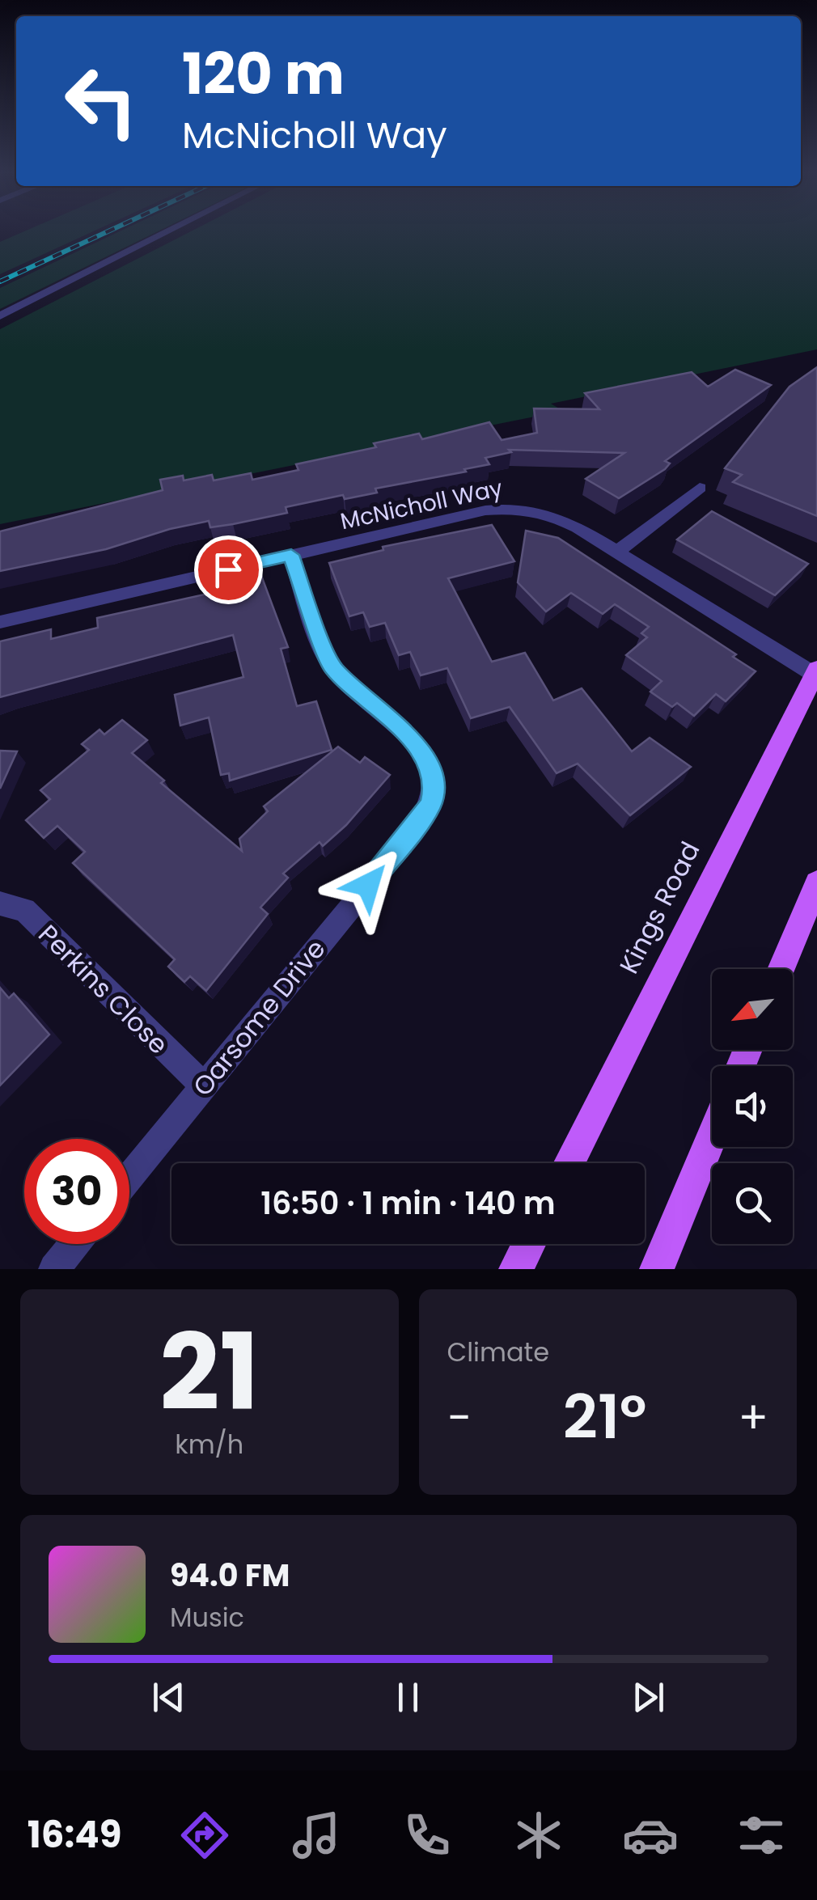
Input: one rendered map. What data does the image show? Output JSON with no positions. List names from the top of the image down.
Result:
{
  "streets": {
    "main road": ["Kings Road"],
    "street": ["McNicholl Way", "Perkins Close", "Oarsome Drive"]
  },
  "crossings": [
    ["McNicholl Way", "Kings Road"],
    ["McNicholl Way", "Oarsome Drive"],
    ["Perkins Close", "Oarsome Drive"]
  ],
  "north": "bottom left",
  "page": {
    "turn": ["120 m", "McNicholl Way"],
    "limit": "30",
    "trip": "16:50 · 1 min · 140 m",
    "tile": [
      ["21", "km/h"],
      "Climate"
    ],
    "heat": ["−", "21°", "+"],
    "song": ["94.0 FM", "Music"],
    "tabs": "16:49"
  }
}
